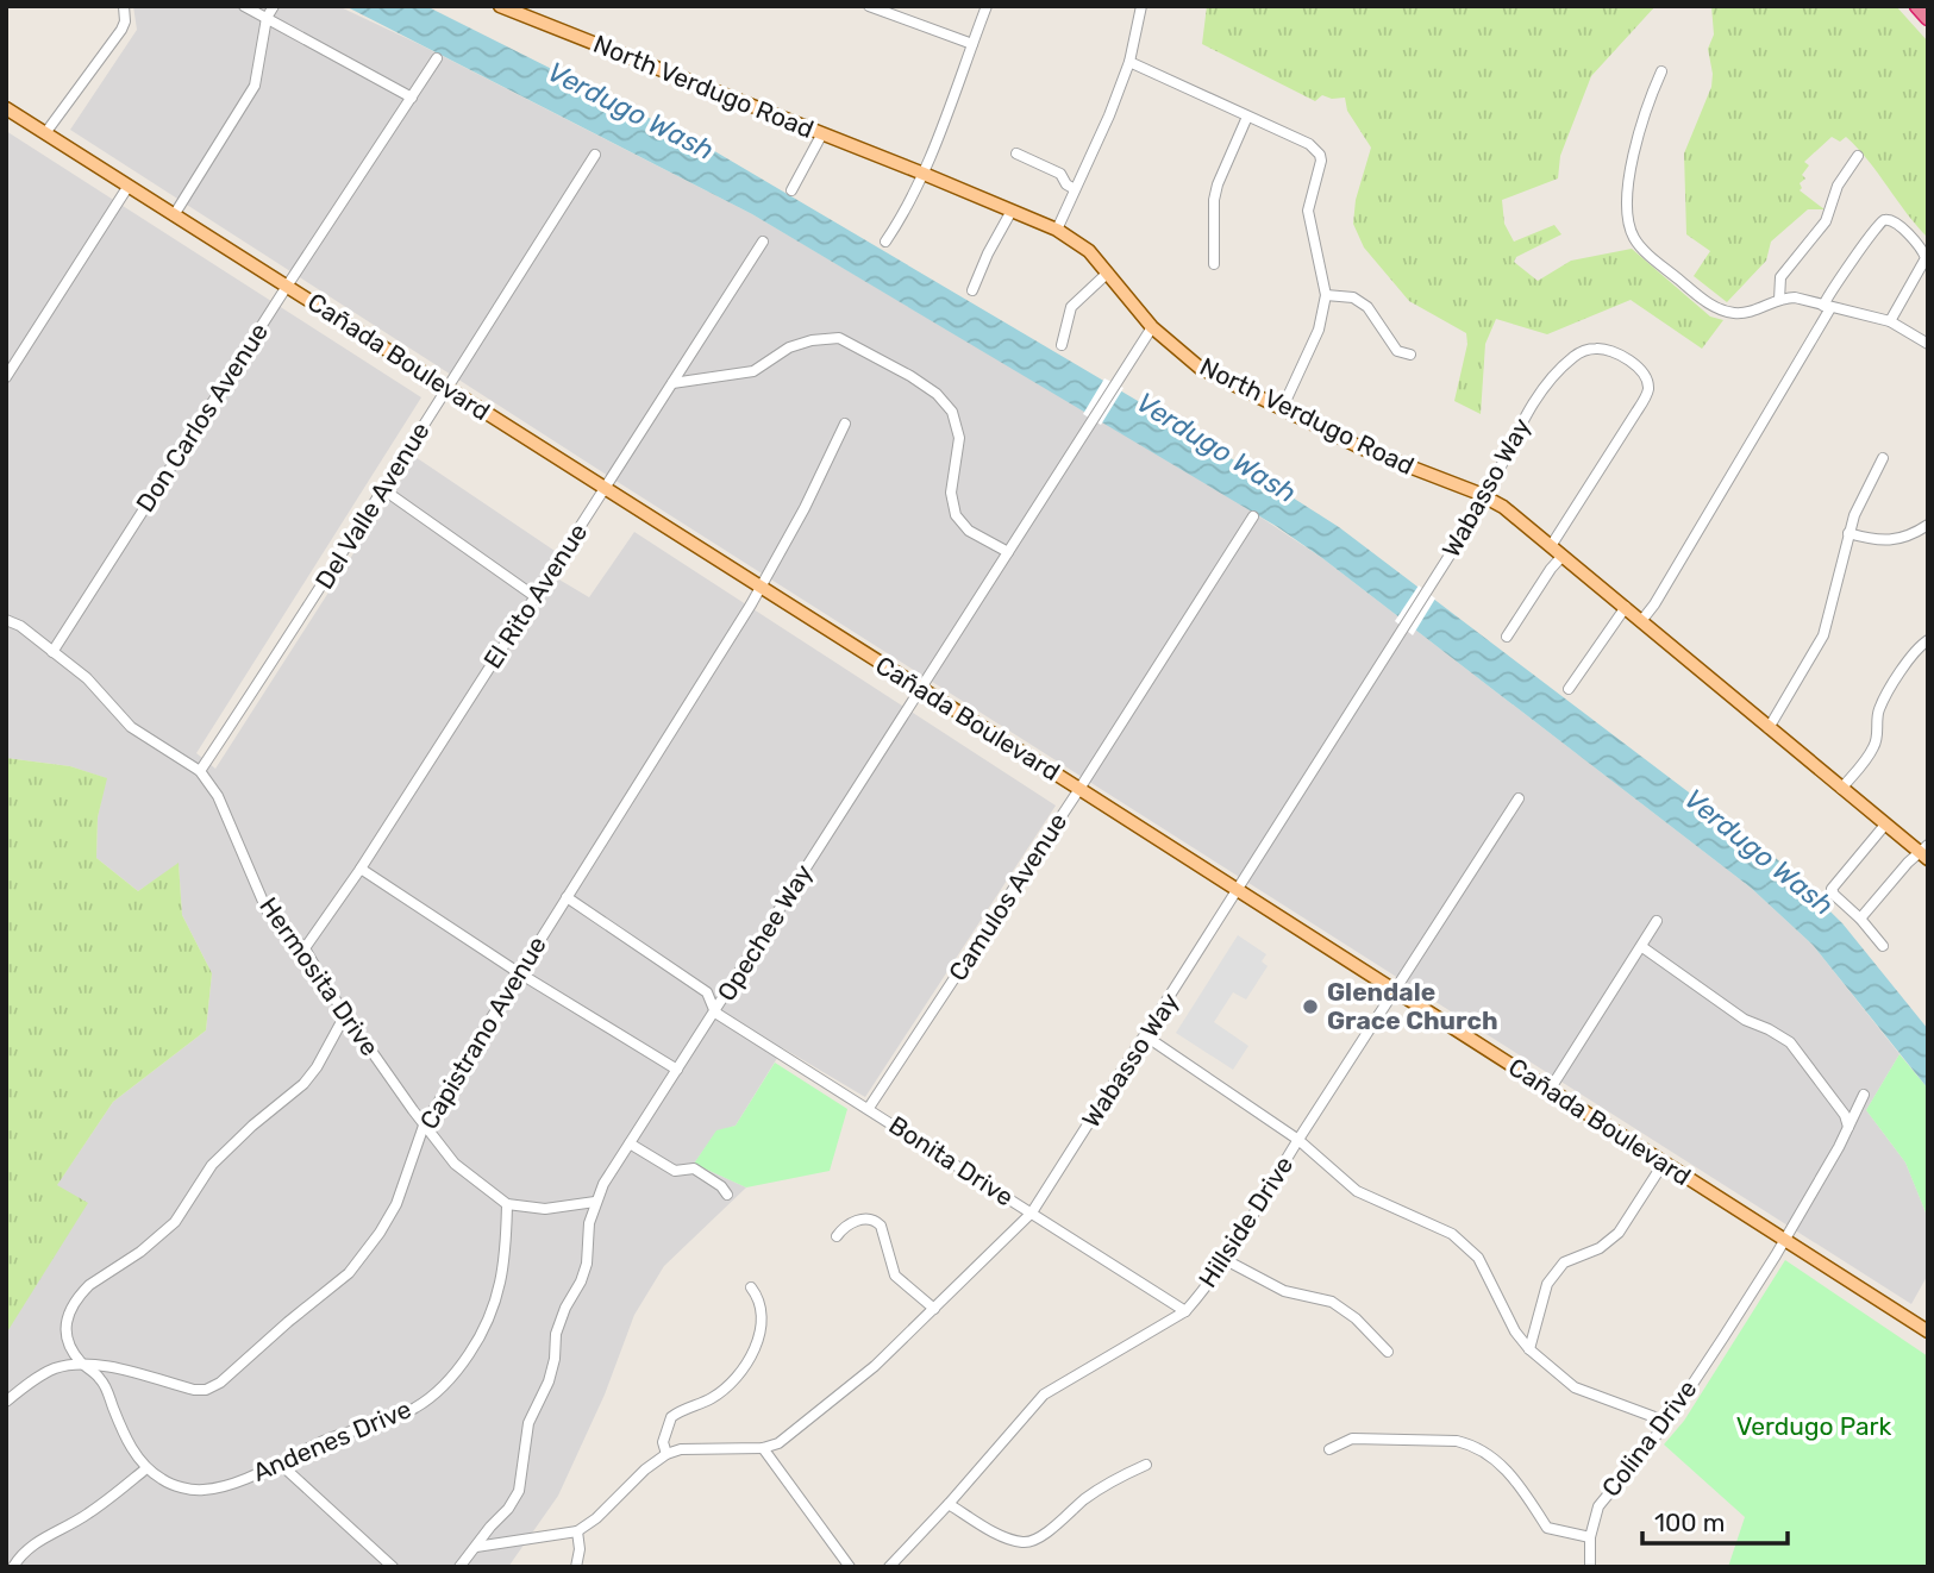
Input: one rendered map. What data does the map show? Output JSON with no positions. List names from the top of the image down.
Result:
{
  "streets": {
    "main road": ["North Verdugo Road", "Cañada Boulevard"],
    "street": [
      "Don Carlos Avenue",
      "Wabasso Way",
      "Del Valle Avenue",
      "El Rito Avenue",
      "Camulos Avenue",
      "Opechee Way",
      "Hermosita Drive",
      "Capistrano Avenue",
      "Bonita Drive",
      "Hillside Drive",
      "Colina Drive",
      "Andenes Drive"
    ]
  },
  "crossings": [
    ["North Verdugo Road", "Wabasso Way"],
    ["North Verdugo Road", "Opechee Way"],
    ["Cañada Boulevard", "Don Carlos Avenue"],
    ["Cañada Boulevard", "Wabasso Way"],
    ["Cañada Boulevard", "Del Valle Avenue"],
    ["Cañada Boulevard", "El Rito Avenue"],
    ["Cañada Boulevard", "Camulos Avenue"],
    ["Cañada Boulevard", "Opechee Way"],
    ["Cañada Boulevard", "Capistrano Avenue"],
    ["Cañada Boulevard", "Hillside Drive"],
    ["Cañada Boulevard", "Colina Drive"],
    ["Don Carlos Avenue", "Hermosita Drive"],
    ["Wabasso Way", "Bonita Drive"],
    ["Del Valle Avenue", "Hermosita Drive"],
    ["El Rito Avenue", "Hermosita Drive"],
    ["Camulos Avenue", "Bonita Drive"],
    ["Opechee Way", "Bonita Drive"],
    ["Hermosita Drive", "Capistrano Avenue"],
    ["Hermosita Drive", "Andenes Drive"],
    ["Capistrano Avenue", "Bonita Drive"],
    ["Capistrano Avenue", "Andenes Drive"],
    ["Bonita Drive", "Hillside Drive"]
  ],
  "water": ["Verdugo Wash"],
  "parks": ["Verdugo Park"],
  "places": ["Glendale Grace Church"],
  "scale_bar": "100 m"
}
